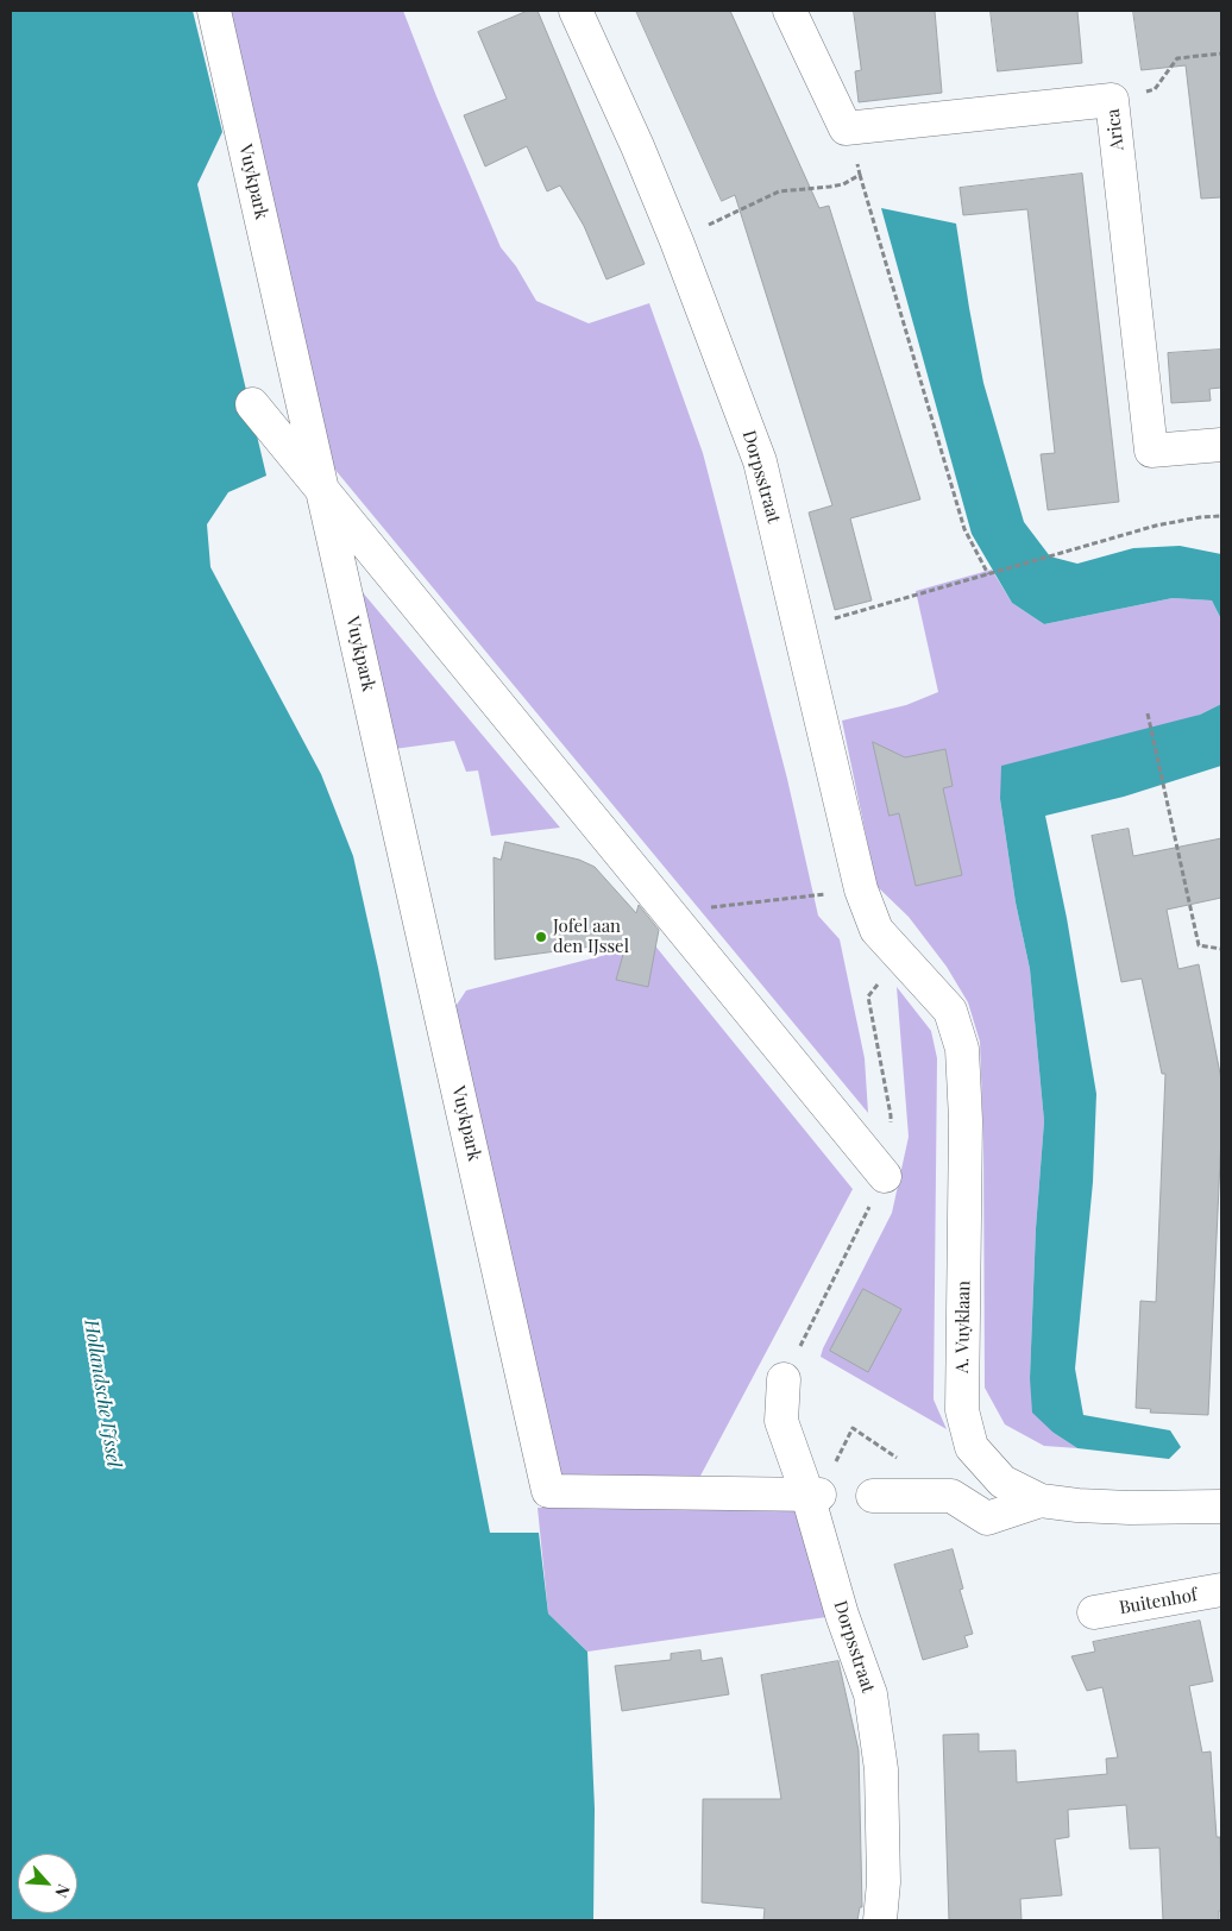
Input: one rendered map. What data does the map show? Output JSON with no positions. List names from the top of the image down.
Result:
{
  "streets": {
    "street": [
      "Arica",
      "Vuykpark",
      "Dorpsstraat",
      "A. Vuyklaan",
      "Buitenhof"
    ]
  },
  "crossings": [
    ["Vuykpark", "Dorpsstraat"],
    ["Dorpsstraat", "A. Vuyklaan"]
  ],
  "water": ["Hollandsche IJssel"],
  "places": ["Jofel aan den IJssel"],
  "north": "bottom right"
}
